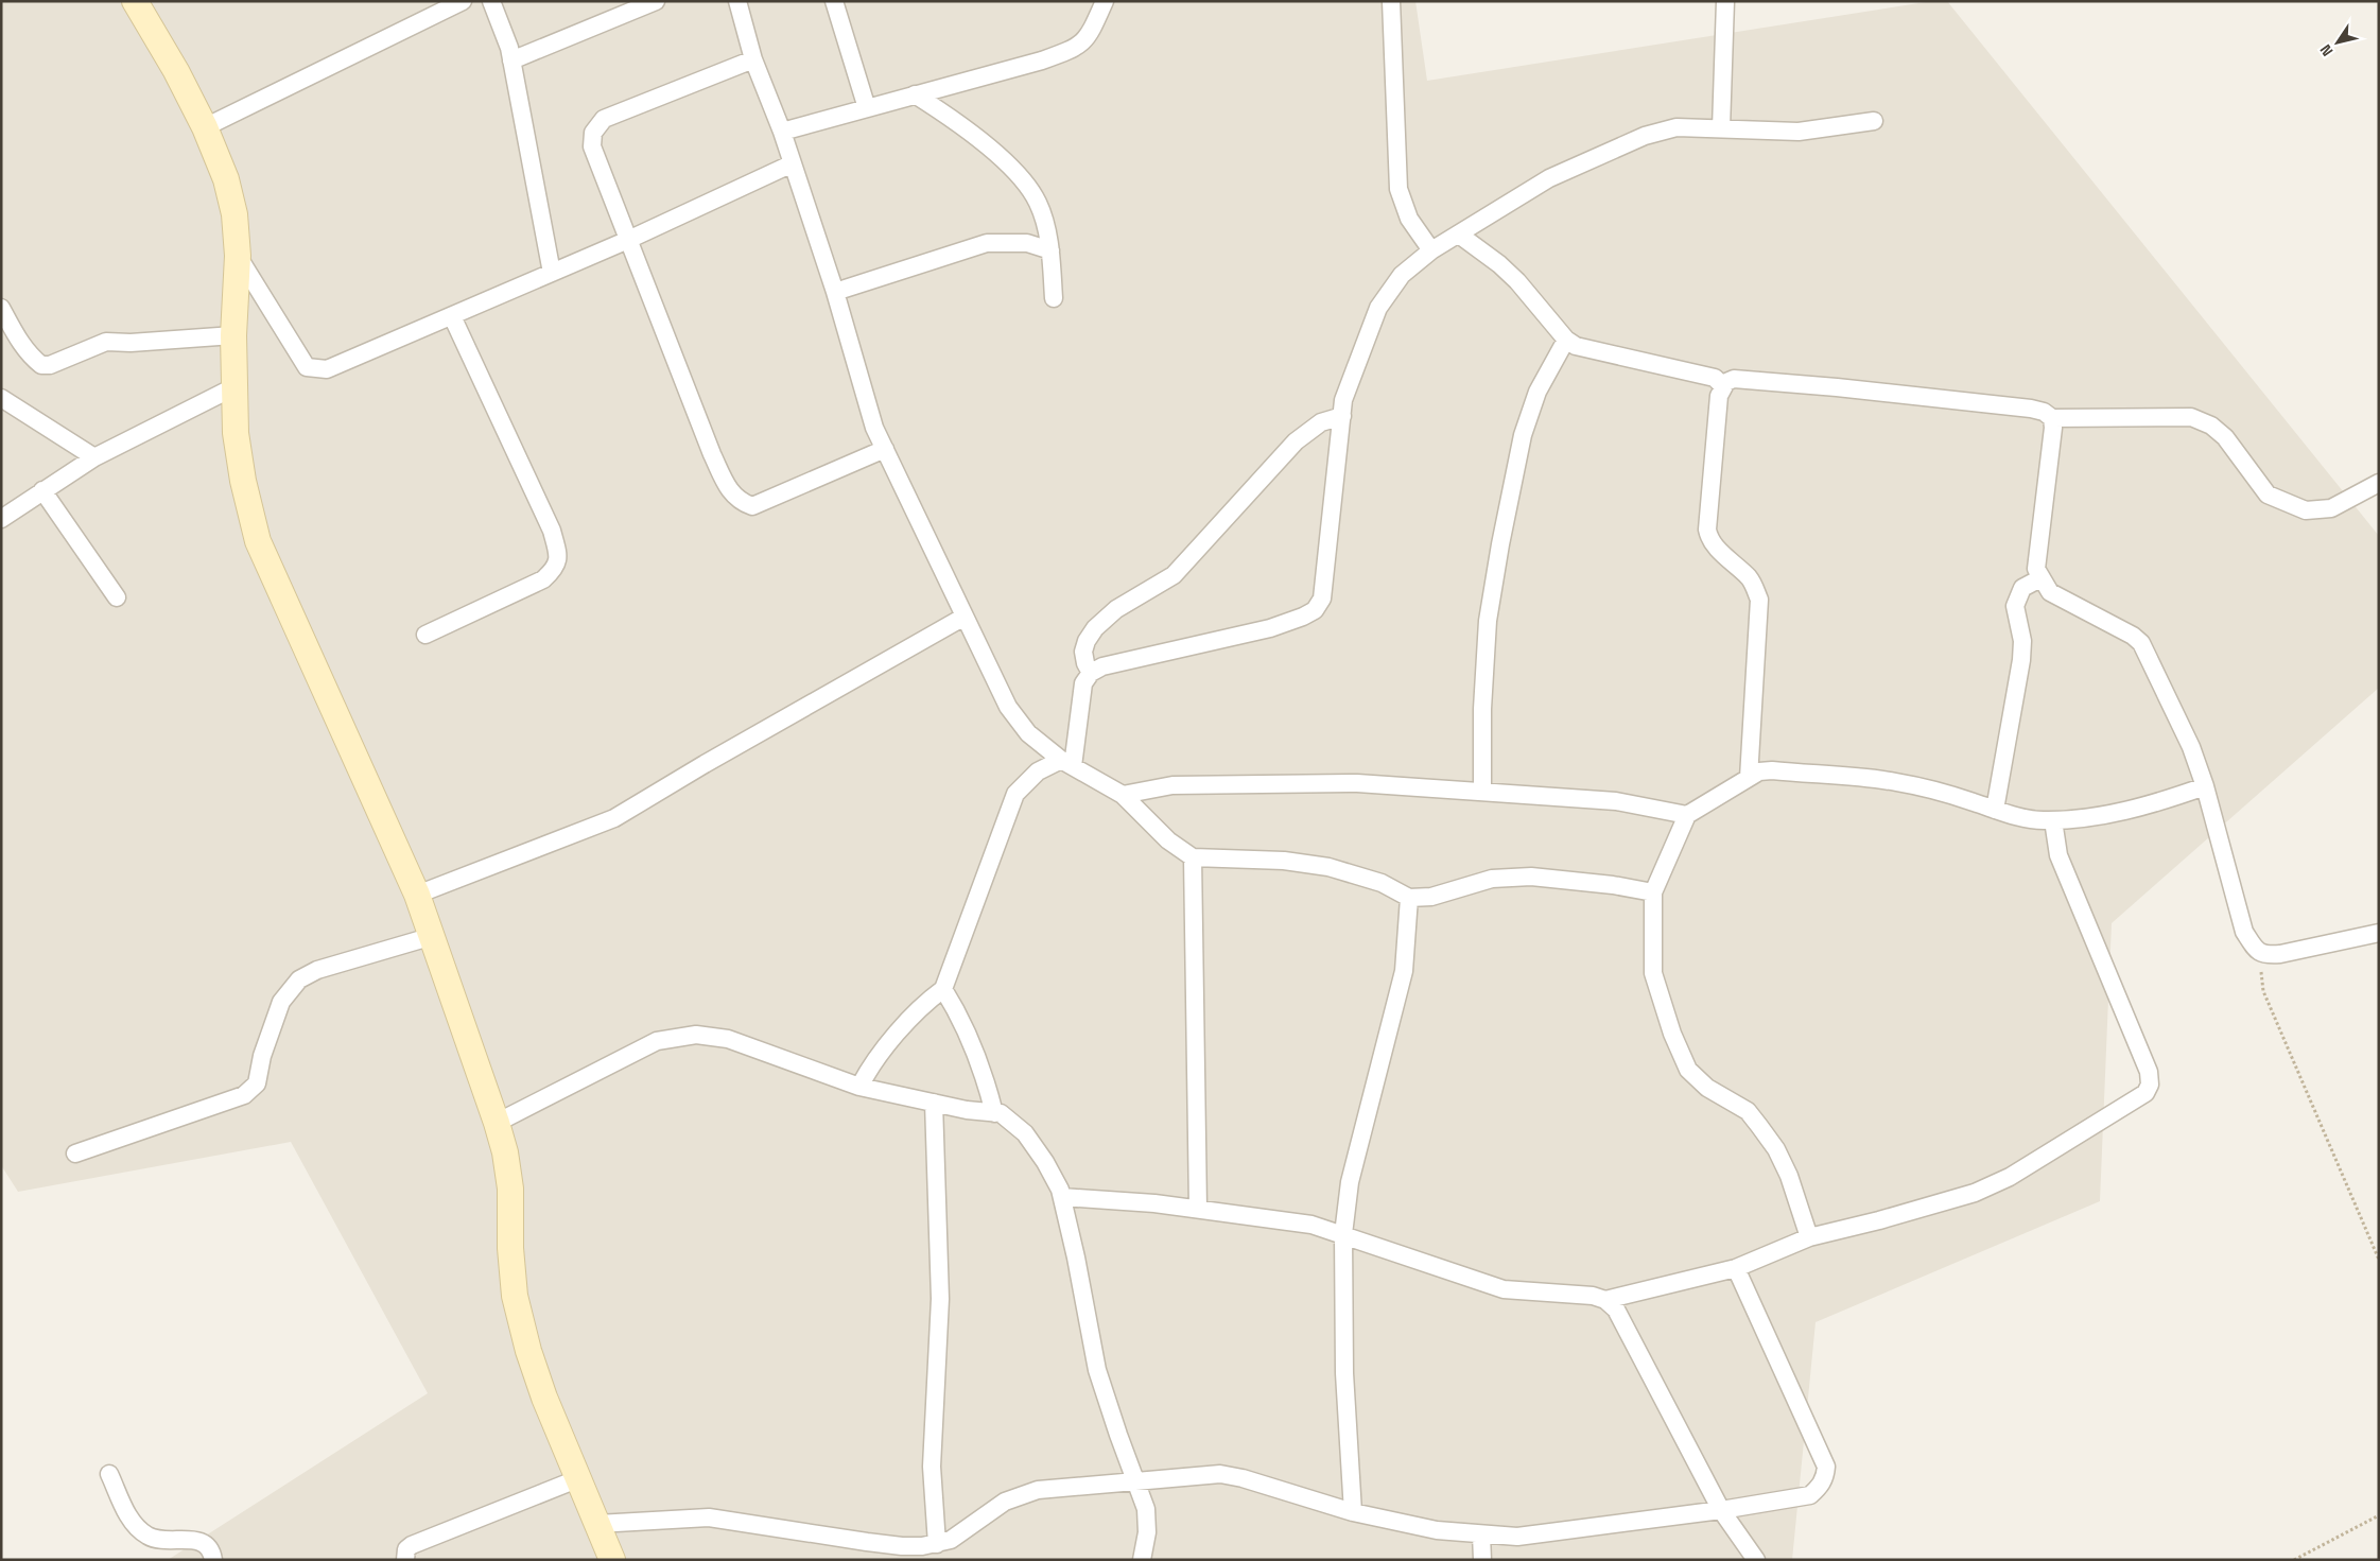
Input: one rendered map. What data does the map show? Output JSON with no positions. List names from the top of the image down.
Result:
{
  "north": "bottom left"
}
